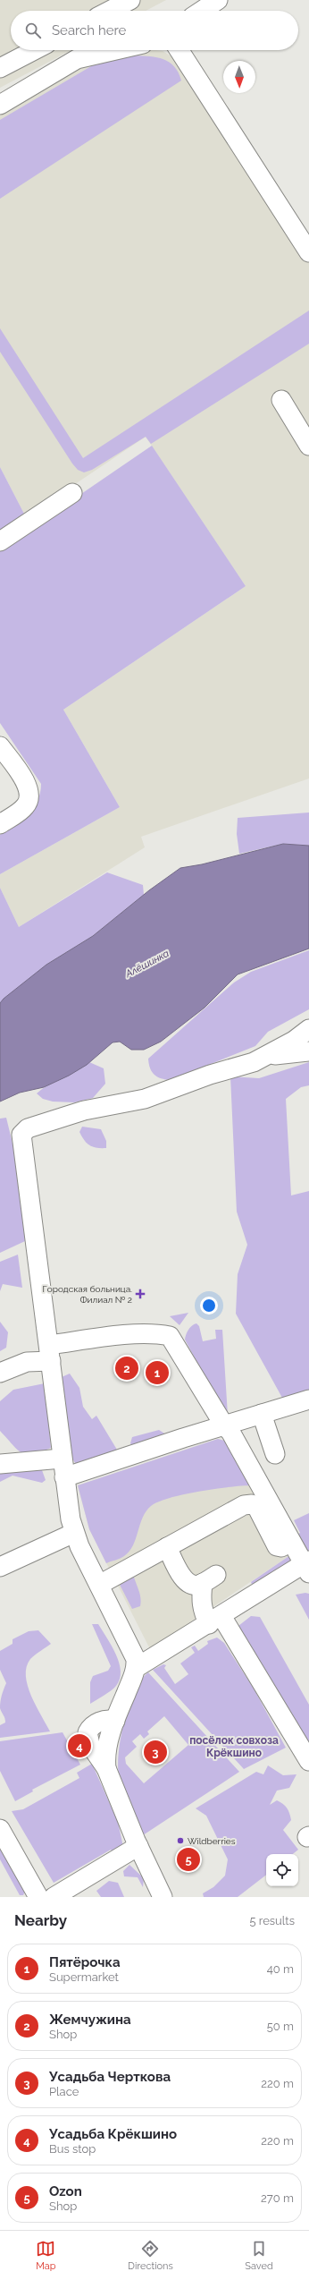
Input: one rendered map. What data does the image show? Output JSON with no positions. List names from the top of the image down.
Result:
{
  "districts": ["посёлок совхоза Крёкшино"],
  "water": ["Алёшинка"],
  "places": {
    "health": ["Городская больница. Филиал № 2"],
    "other": ["Wildberries"]
  },
  "north": "bottom",
  "page": {
    "search": "Search here",
    "pins": [
      "2",
      "1",
      "4",
      "3",
      "5"
    ],
    "heading": ["Nearby", "5 results"],
    "list": [
      {
        "mark": "1",
        "name": "Пятёрочка",
        "note": "Supermarket",
        "value": "40 m"
      },
      {
        "mark": "2",
        "name": "Жемчужина",
        "note": "Shop",
        "value": "50 m"
      },
      {
        "mark": "3",
        "name": "Усадьба Черткова",
        "note": "Place",
        "value": "220 m"
      },
      {
        "mark": "4",
        "name": "Усадьба Крёкшино",
        "note": "Bus stop",
        "value": "220 m"
      },
      {
        "mark": "5",
        "name": "Ozon",
        "note": "Shop",
        "value": "270 m"
      }
    ],
    "nav": ["Map", "Directions", "Saved"]
  }
}
